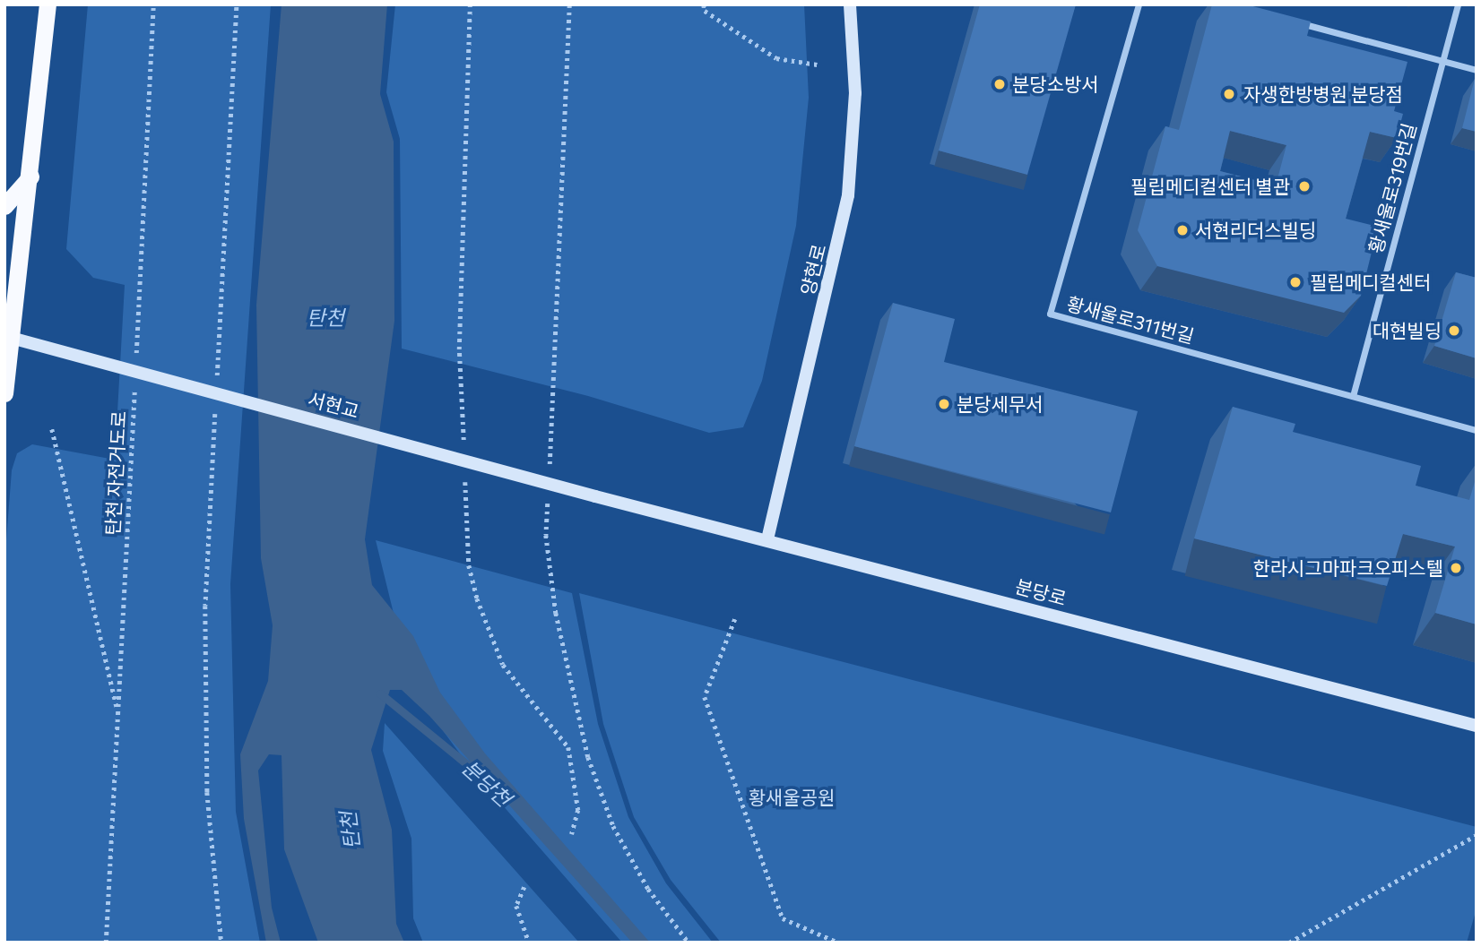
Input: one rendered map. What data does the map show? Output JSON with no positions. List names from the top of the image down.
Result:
{
  "streets": {
    "main road": ["양현로", "서현교", "분당로"],
    "street": ["황새울로319번길", "황새울로311번길"],
    "path": ["탄천 자전거도로"]
  },
  "crossings": [
    ["황새울로319번길", "황새울로311번길"],
    ["양현로", "분당로"],
    ["서현교", "분당로"]
  ],
  "water": ["탄천", "분당천"],
  "parks": ["황새울공원"],
  "places": [
    "분당소방서",
    "자생한방병원 분당점",
    "필립메디컬센터 별관",
    "서현리더스빌딩",
    "필립메디컬센터",
    "대현빌딩",
    "분당세무서",
    "한라시그마파크오피스텔"
  ]
}
